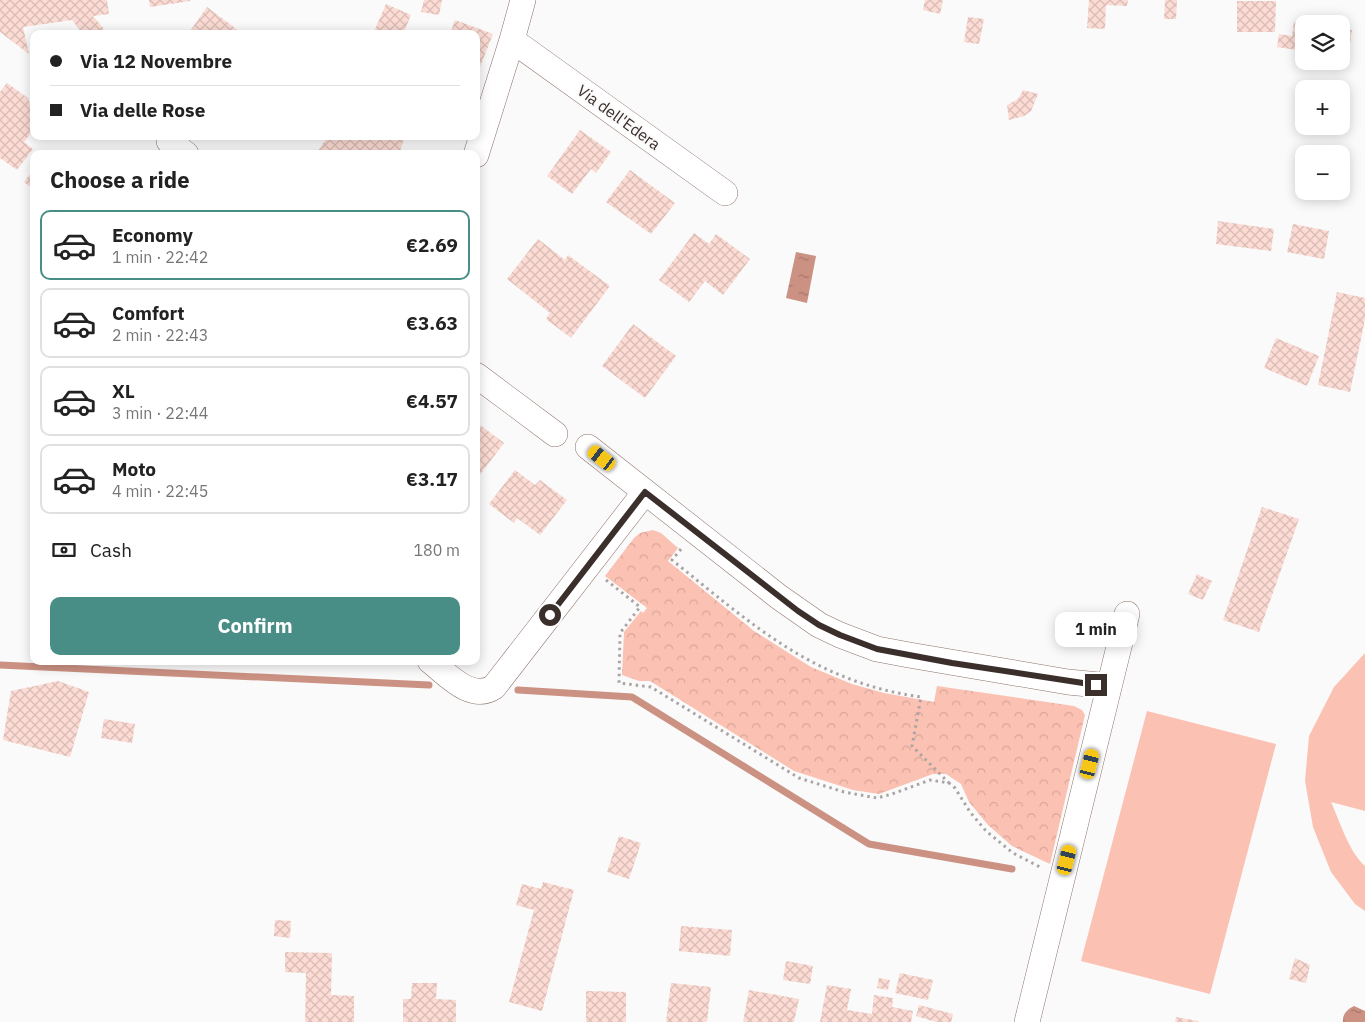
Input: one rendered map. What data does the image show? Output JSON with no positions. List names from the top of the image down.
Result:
{
  "streets": {
    "street": ["Via dell'Edera"]
  },
  "page": {
    "map_buttons": ["+", "−"],
    "banner": ["Via 12 Novembre", "Via delle Rose"],
    "heading": "Choose a ride",
    "list": [
      {
        "name": "Economy",
        "note": "1 min · 22:42",
        "value": "€2.69"
      },
      {
        "name": "Comfort",
        "note": "2 min · 22:43",
        "value": "€3.63"
      },
      {
        "name": "XL",
        "note": "3 min · 22:44",
        "value": "€4.57"
      },
      {
        "name": "Moto",
        "note": "4 min · 22:45",
        "value": "€3.17"
      }
    ],
    "pay": ["Cash", "180 m"],
    "buttons": "Confirm",
    "bubble": "1 min"
  }
}
